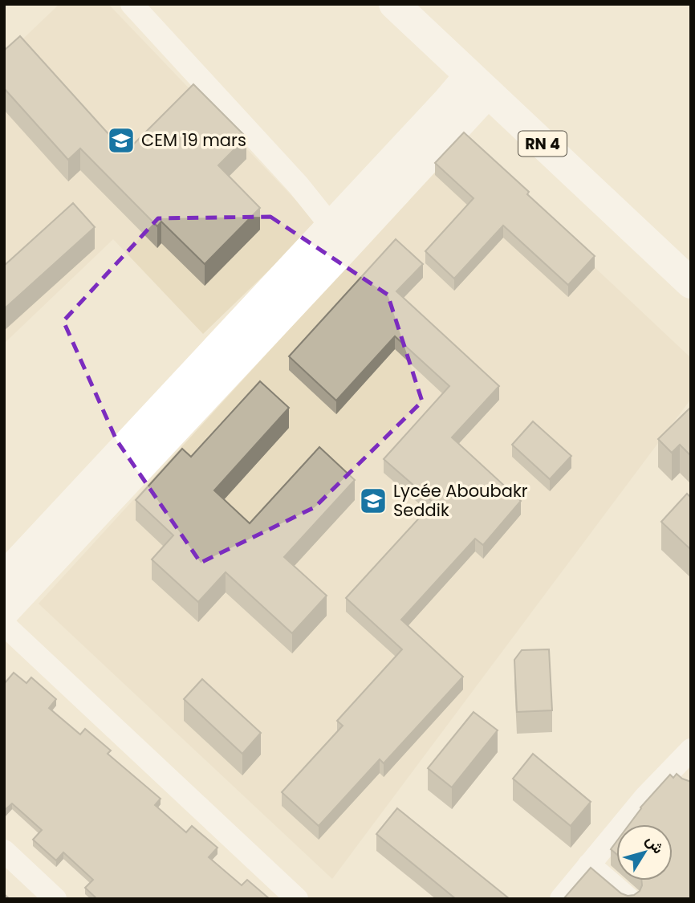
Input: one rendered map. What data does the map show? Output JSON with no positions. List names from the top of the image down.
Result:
{
  "streets": {
    "street": ["RN 4"]
  },
  "places": {
    "school or university": ["CEM 19 mars", "Lycée Aboubakr Seddik"]
  },
  "north": "top right"
}
